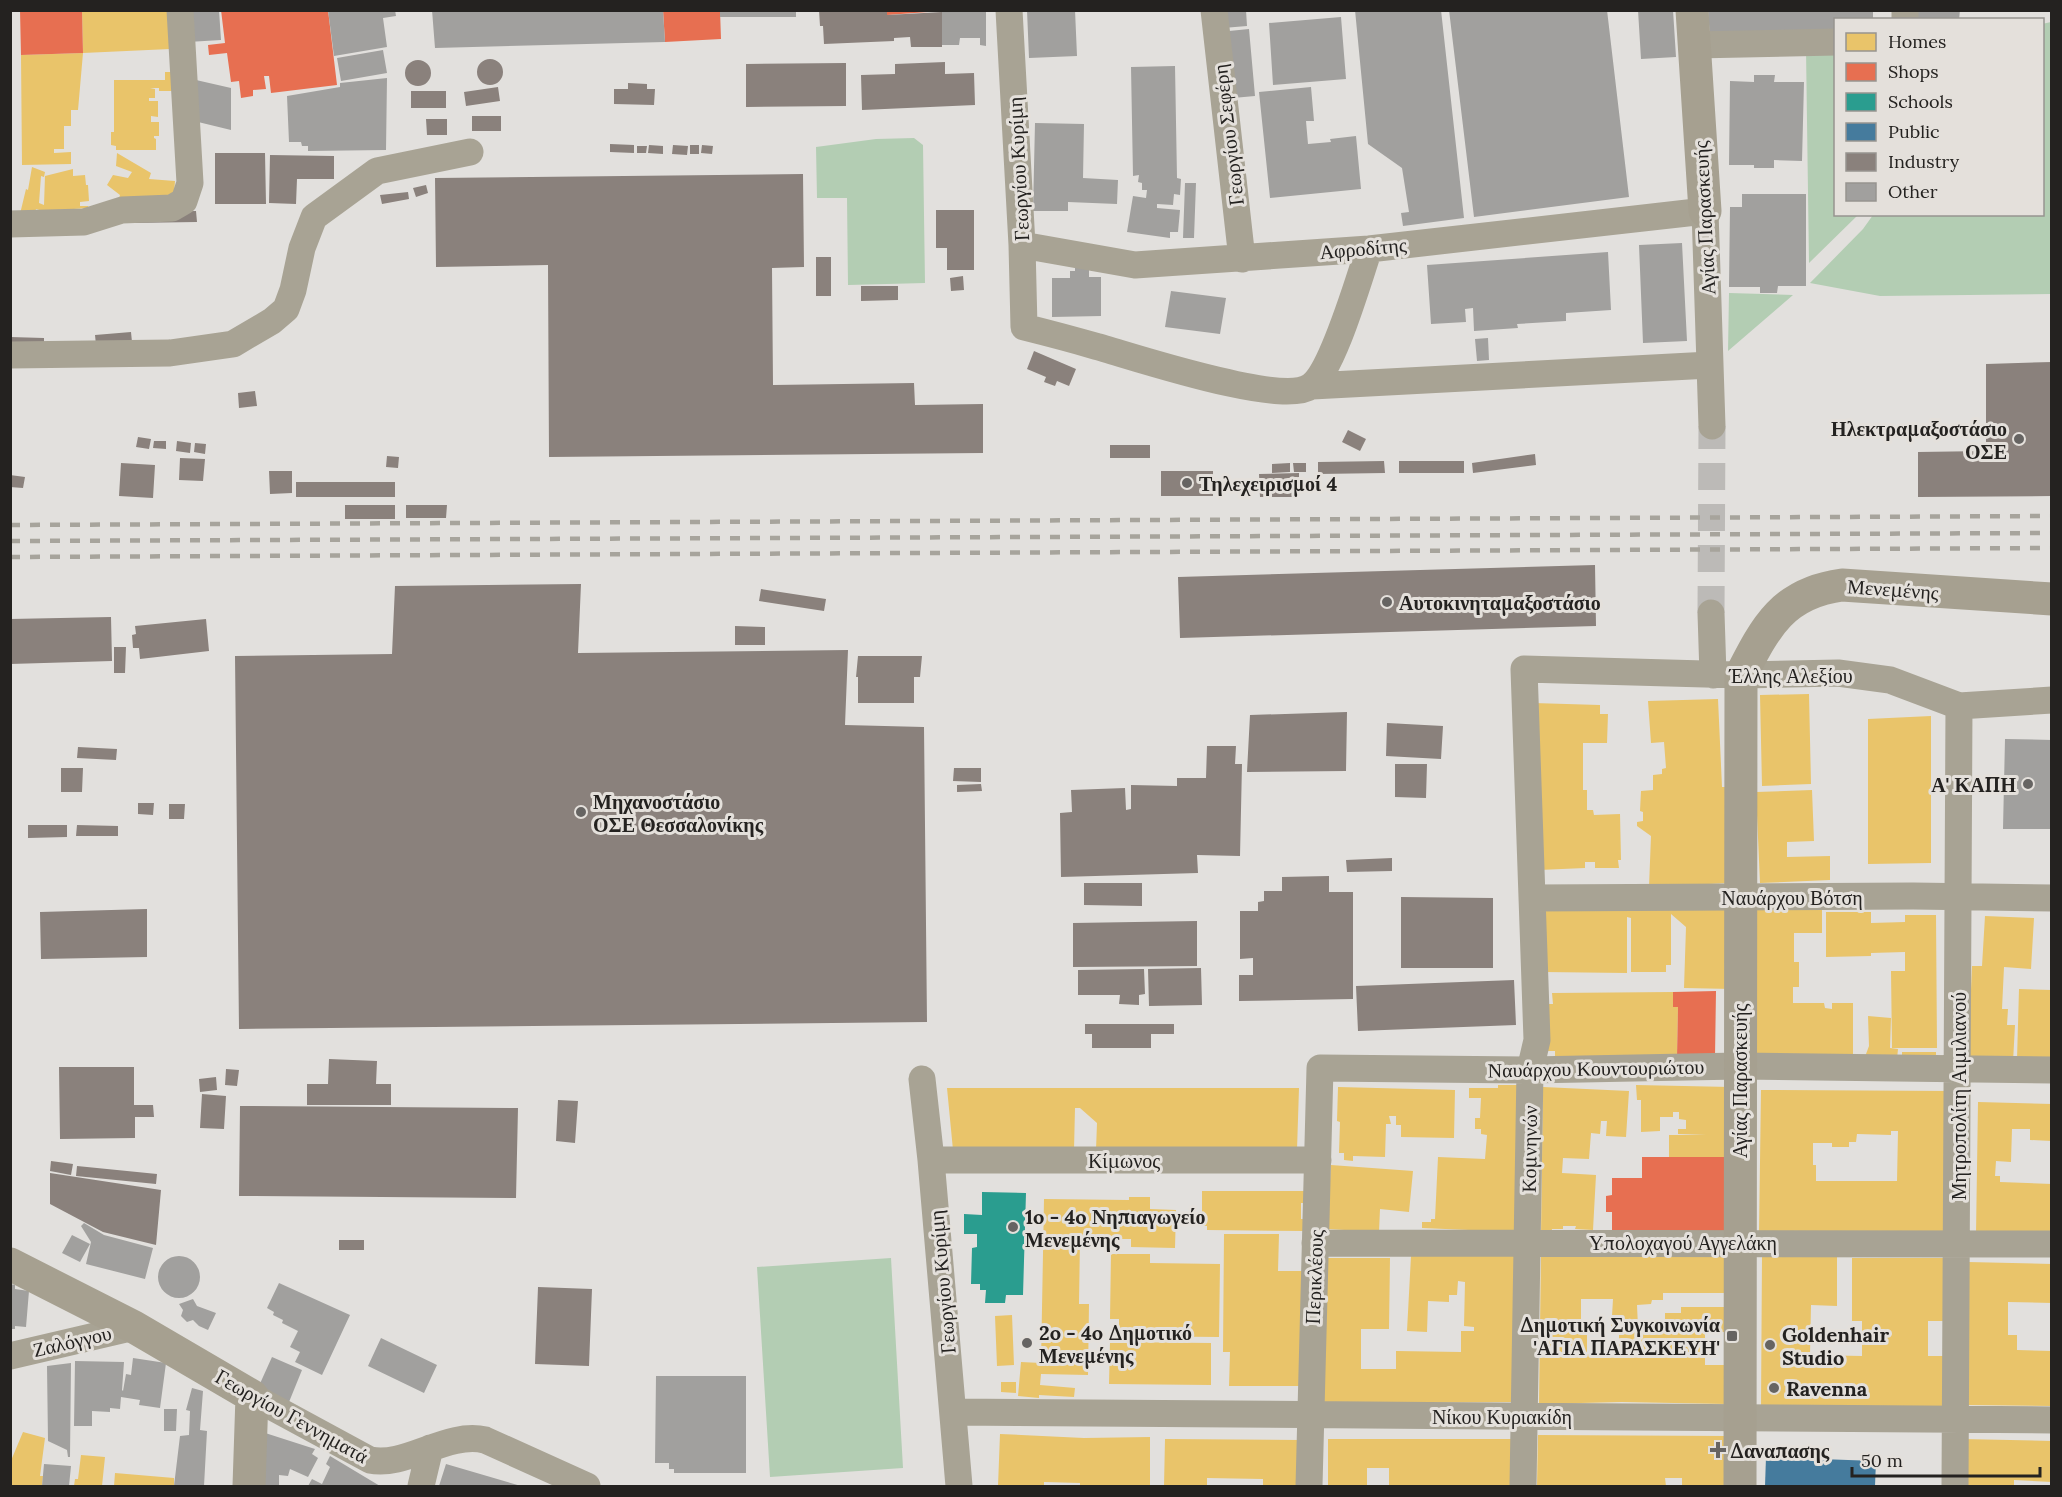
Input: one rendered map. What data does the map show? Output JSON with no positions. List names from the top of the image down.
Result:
{
  "streets": {
    "street": [
      "Γεωργίου Σεφέρη",
      "Γεωργίου Κυρίμη",
      "Αγίας Παρασκευής",
      "Αφροδίτης",
      "Μενεμένης",
      "Έλλης Αλεξίου",
      "Ναυάρχου Βότση",
      "Ναυάρχου Κουντουριώτου",
      "Μητροπολίτη Αιμιλιανού",
      "Κομνηνών",
      "Κίμωνος",
      "Υπολοχαγού Αγγελάκη",
      "Περικλέους",
      "Ζαλόγγου",
      "Γεωργίου Γεννηματά",
      "Νίκου Κυριακίδη"
    ]
  },
  "crossings": [
    ["Γεωργίου Σεφέρη", "Αφροδίτης"],
    ["Γεωργίου Κυρίμη", "Αφροδίτης"],
    ["Γεωργίου Κυρίμη", "Κίμωνος"],
    ["Γεωργίου Κυρίμη", "Νίκου Κυριακίδη"],
    ["Αγίας Παρασκευής", "Αφροδίτης"],
    ["Αγίας Παρασκευής", "Μενεμένης"],
    ["Αγίας Παρασκευής", "Έλλης Αλεξίου"],
    ["Αγίας Παρασκευής", "Ναυάρχου Βότση"],
    ["Αγίας Παρασκευής", "Ναυάρχου Κουντουριώτου"],
    ["Αγίας Παρασκευής", "Υπολοχαγού Αγγελάκη"],
    ["Αγίας Παρασκευής", "Νίκου Κυριακίδη"],
    ["Μενεμένης", "Έλλης Αλεξίου"],
    ["Έλλης Αλεξίου", "Μητροπολίτη Αιμιλιανού"],
    ["Έλλης Αλεξίου", "Κομνηνών"],
    ["Ναυάρχου Βότση", "Μητροπολίτη Αιμιλιανού"],
    ["Ναυάρχου Βότση", "Κομνηνών"],
    ["Ναυάρχου Κουντουριώτου", "Μητροπολίτη Αιμιλιανού"],
    ["Ναυάρχου Κουντουριώτου", "Κομνηνών"],
    ["Ναυάρχου Κουντουριώτου", "Περικλέους"],
    ["Μητροπολίτη Αιμιλιανού", "Υπολοχαγού Αγγελάκη"],
    ["Μητροπολίτη Αιμιλιανού", "Νίκου Κυριακίδη"],
    ["Κομνηνών", "Υπολοχαγού Αγγελάκη"],
    ["Κομνηνών", "Νίκου Κυριακίδη"],
    ["Κίμωνος", "Περικλέους"],
    ["Υπολοχαγού Αγγελάκη", "Περικλέους"],
    ["Περικλέους", "Νίκου Κυριακίδη"],
    ["Ζαλόγγου", "Γεωργίου Γεννηματά"]
  ],
  "places": {
    "other": [
      "Ηλεκτραμαξοστάσιο ΟΣΕ",
      "Τηλεχειρισμοί 4",
      "Αυτοκινηταμαξοστάσιο",
      "Α' ΚΑΠΗ",
      "Μηχανοστάσιο ΟΣΕ Θεσσαλονίκης",
      "1o - 4o Νηπιαγωγείο Μενεμένης",
      "2o - 4o Δημοτικό Μενεμένης",
      "Goldenhair Studio",
      "Ravenna"
    ],
    "transit": ["Δημοτική Συγκοινωνία 'ΑΓΙΑ ΠΑΡΑΣΚΕΥΗ'"],
    "health": ["Δαναπασης"]
  },
  "legend": [
    "Homes",
    "Shops",
    "Schools",
    "Public",
    "Industry",
    "Other"
  ],
  "scale_bar": "50 m"
}
